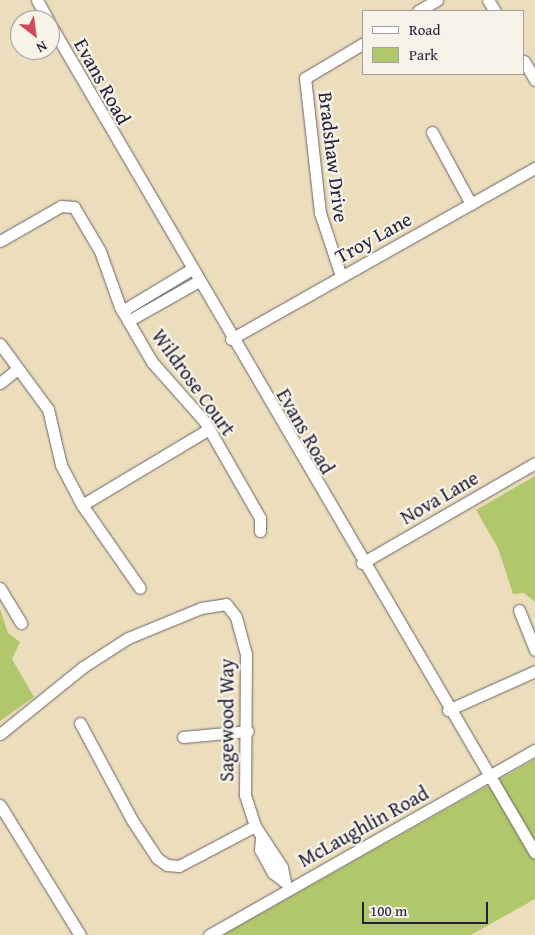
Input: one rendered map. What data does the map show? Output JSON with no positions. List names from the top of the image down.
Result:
{
  "streets": {
    "street": [
      "Evans Road",
      "Bradshaw Drive",
      "Troy Lane",
      "Wildrose Court",
      "Nova Lane",
      "Sagewood Way",
      "McLaughlin Road"
    ]
  },
  "crossings": [
    ["Evans Road", "Troy Lane"],
    ["Evans Road", "Nova Lane"],
    ["Evans Road", "McLaughlin Road"],
    ["Bradshaw Drive", "Troy Lane"],
    ["Sagewood Way", "McLaughlin Road"]
  ],
  "legend": ["Road", "Park"],
  "scale_bar": "100 m",
  "north": "bottom right"
}
